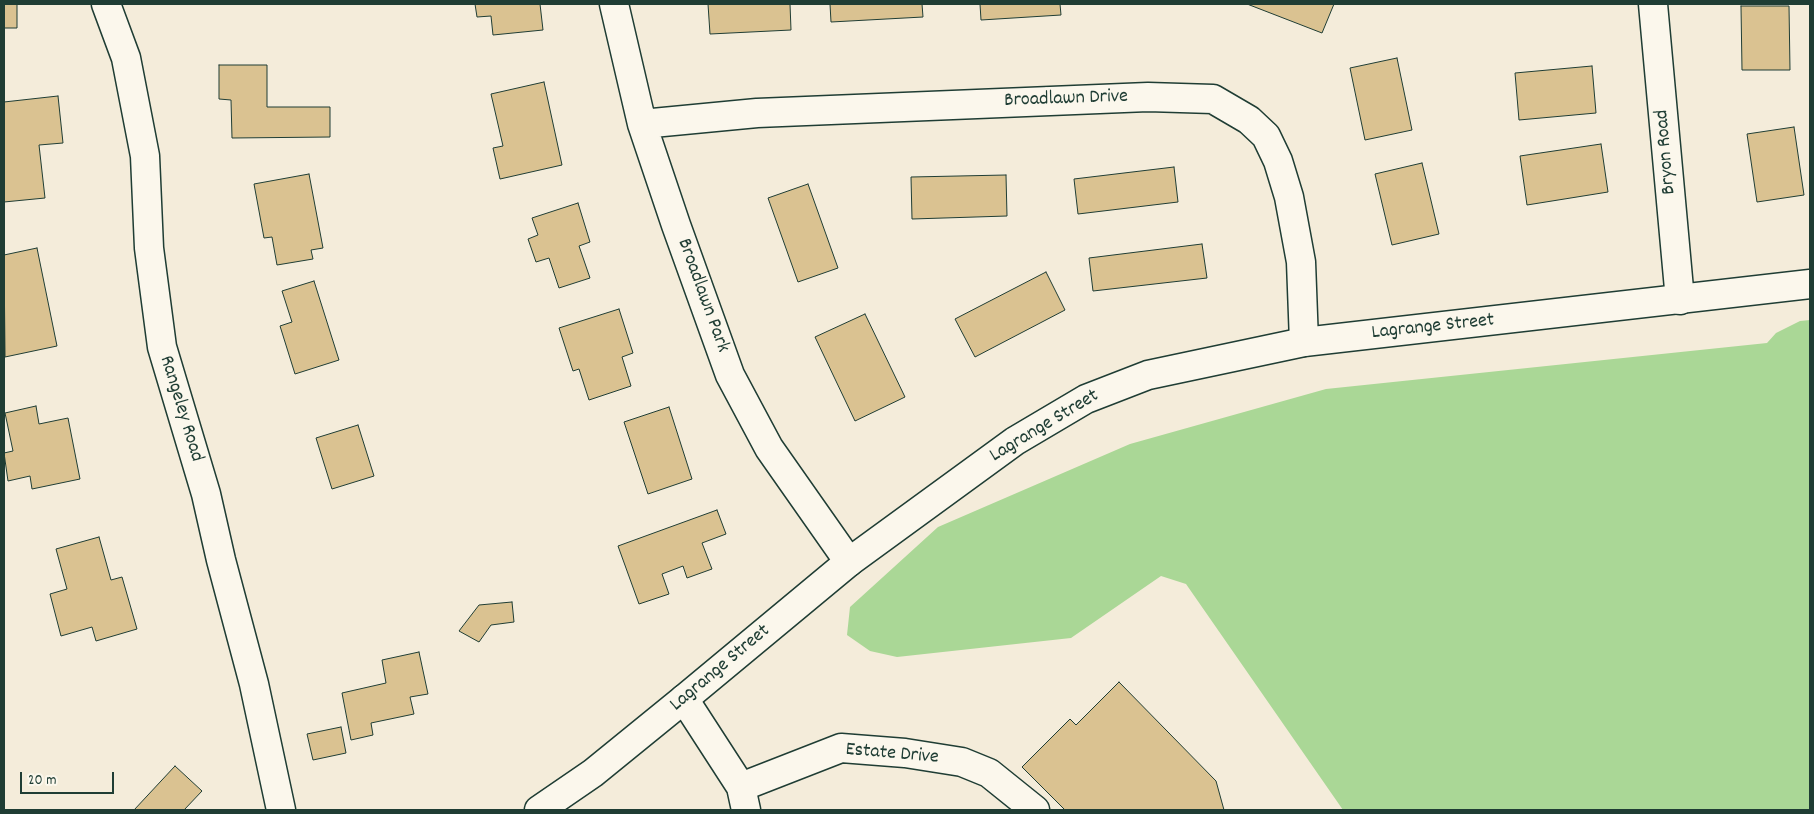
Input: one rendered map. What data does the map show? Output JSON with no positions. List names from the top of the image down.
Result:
{
  "streets": {
    "street": [
      "Broadlawn Drive",
      "Bryon Road",
      "Broadlawn Park",
      "Lagrange Street",
      "Rangeley Road",
      "Estate Drive"
    ]
  },
  "crossings": [
    ["Broadlawn Drive", "Broadlawn Park"],
    ["Broadlawn Drive", "Lagrange Street"],
    ["Bryon Road", "Lagrange Street"],
    ["Broadlawn Park", "Lagrange Street"],
    ["Lagrange Street", "Estate Drive"]
  ],
  "scale_bar": "20 m"
}
